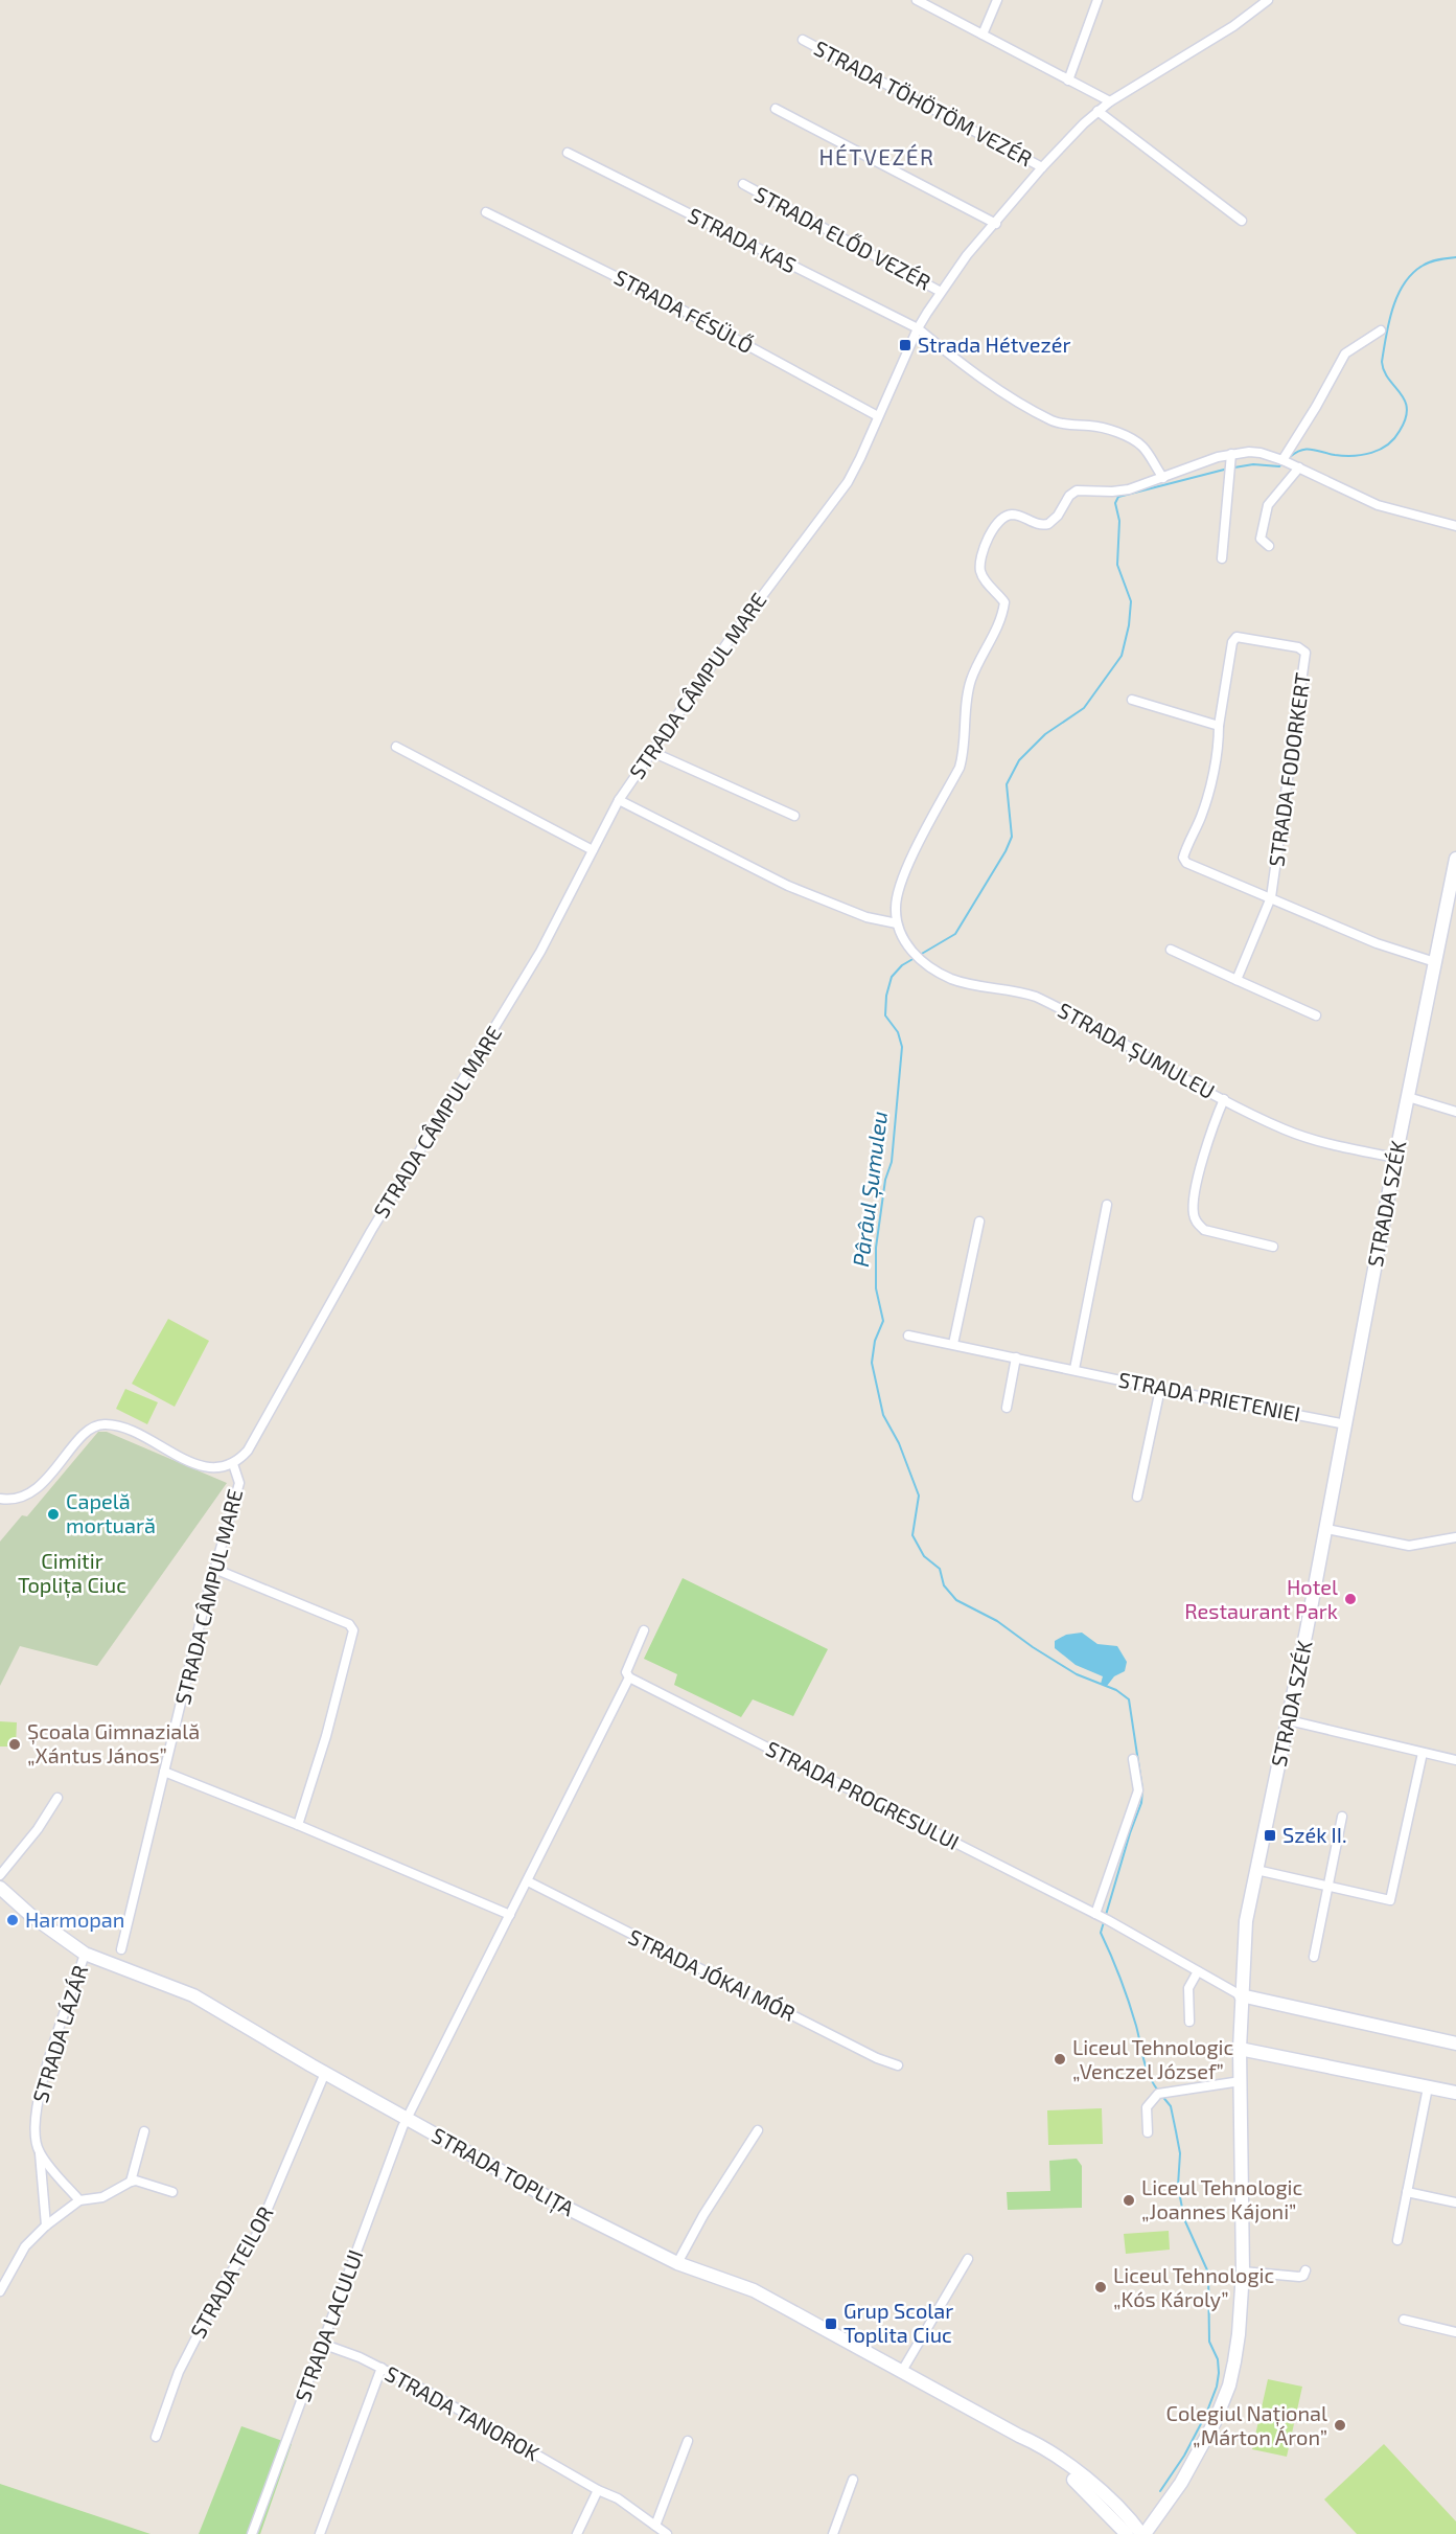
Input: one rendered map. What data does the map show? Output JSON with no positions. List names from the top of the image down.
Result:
{
  "streets": {
    "street": [
      "STRADA TÖHÖTÖM VEZÉR",
      "STRADA ELŐD VEZÉR",
      "STRADA KAS",
      "STRADA FÉSÜLŐ",
      "STRADA CÂMPUL MARE",
      "STRADA FODORKERT",
      "STRADA ȘUMULEU",
      "STRADA SZÉK",
      "STRADA PRIETENIEI",
      "STRADA PROGRESULUI",
      "STRADA JÓKAI MÓR",
      "STRADA LÁZÁR",
      "STRADA TOPLIȚA",
      "STRADA TEILOR",
      "STRADA LACULUI",
      "STRADA TANOROK"
    ]
  },
  "crossings": [
    ["STRADA TÖHÖTÖM VEZÉR", "STRADA CÂMPUL MARE"],
    ["STRADA ELŐD VEZÉR", "STRADA CÂMPUL MARE"],
    ["STRADA KAS", "STRADA CÂMPUL MARE"],
    ["STRADA FÉSÜLŐ", "STRADA CÂMPUL MARE"],
    ["STRADA FODORKERT", "STRADA SZÉK"],
    ["STRADA ȘUMULEU", "STRADA SZÉK"],
    ["STRADA SZÉK", "STRADA PRIETENIEI"],
    ["STRADA SZÉK", "STRADA PROGRESULUI"],
    ["STRADA SZÉK", "STRADA TOPLIȚA"],
    ["STRADA LÁZÁR", "STRADA TOPLIȚA"],
    ["STRADA TOPLIȚA", "STRADA TEILOR"],
    ["STRADA TOPLIȚA", "STRADA LACULUI"],
    ["STRADA LACULUI", "STRADA TANOROK"]
  ],
  "districts": ["HÉTVEZÉR"],
  "water": ["Pârâul Șumuleu"],
  "parks": ["Cimitir Toplița Ciuc"],
  "places": {
    "transit": ["Strada Hétvezér", "Szék II.", "Grup Scolar Toplita Ciuc"],
    "other": [
      "Capelă mortuară",
      "Hotel Restaurant Park",
      "Școala Gimnazială „Xántus János”",
      "Harmopan",
      "Liceul Tehnologic „Venczel József”",
      "Liceul Tehnologic „Joannes Kájoni”",
      "Liceul Tehnologic „Kós Károly”",
      "Colegiul Național „Márton Áron”"
    ]
  }
}
